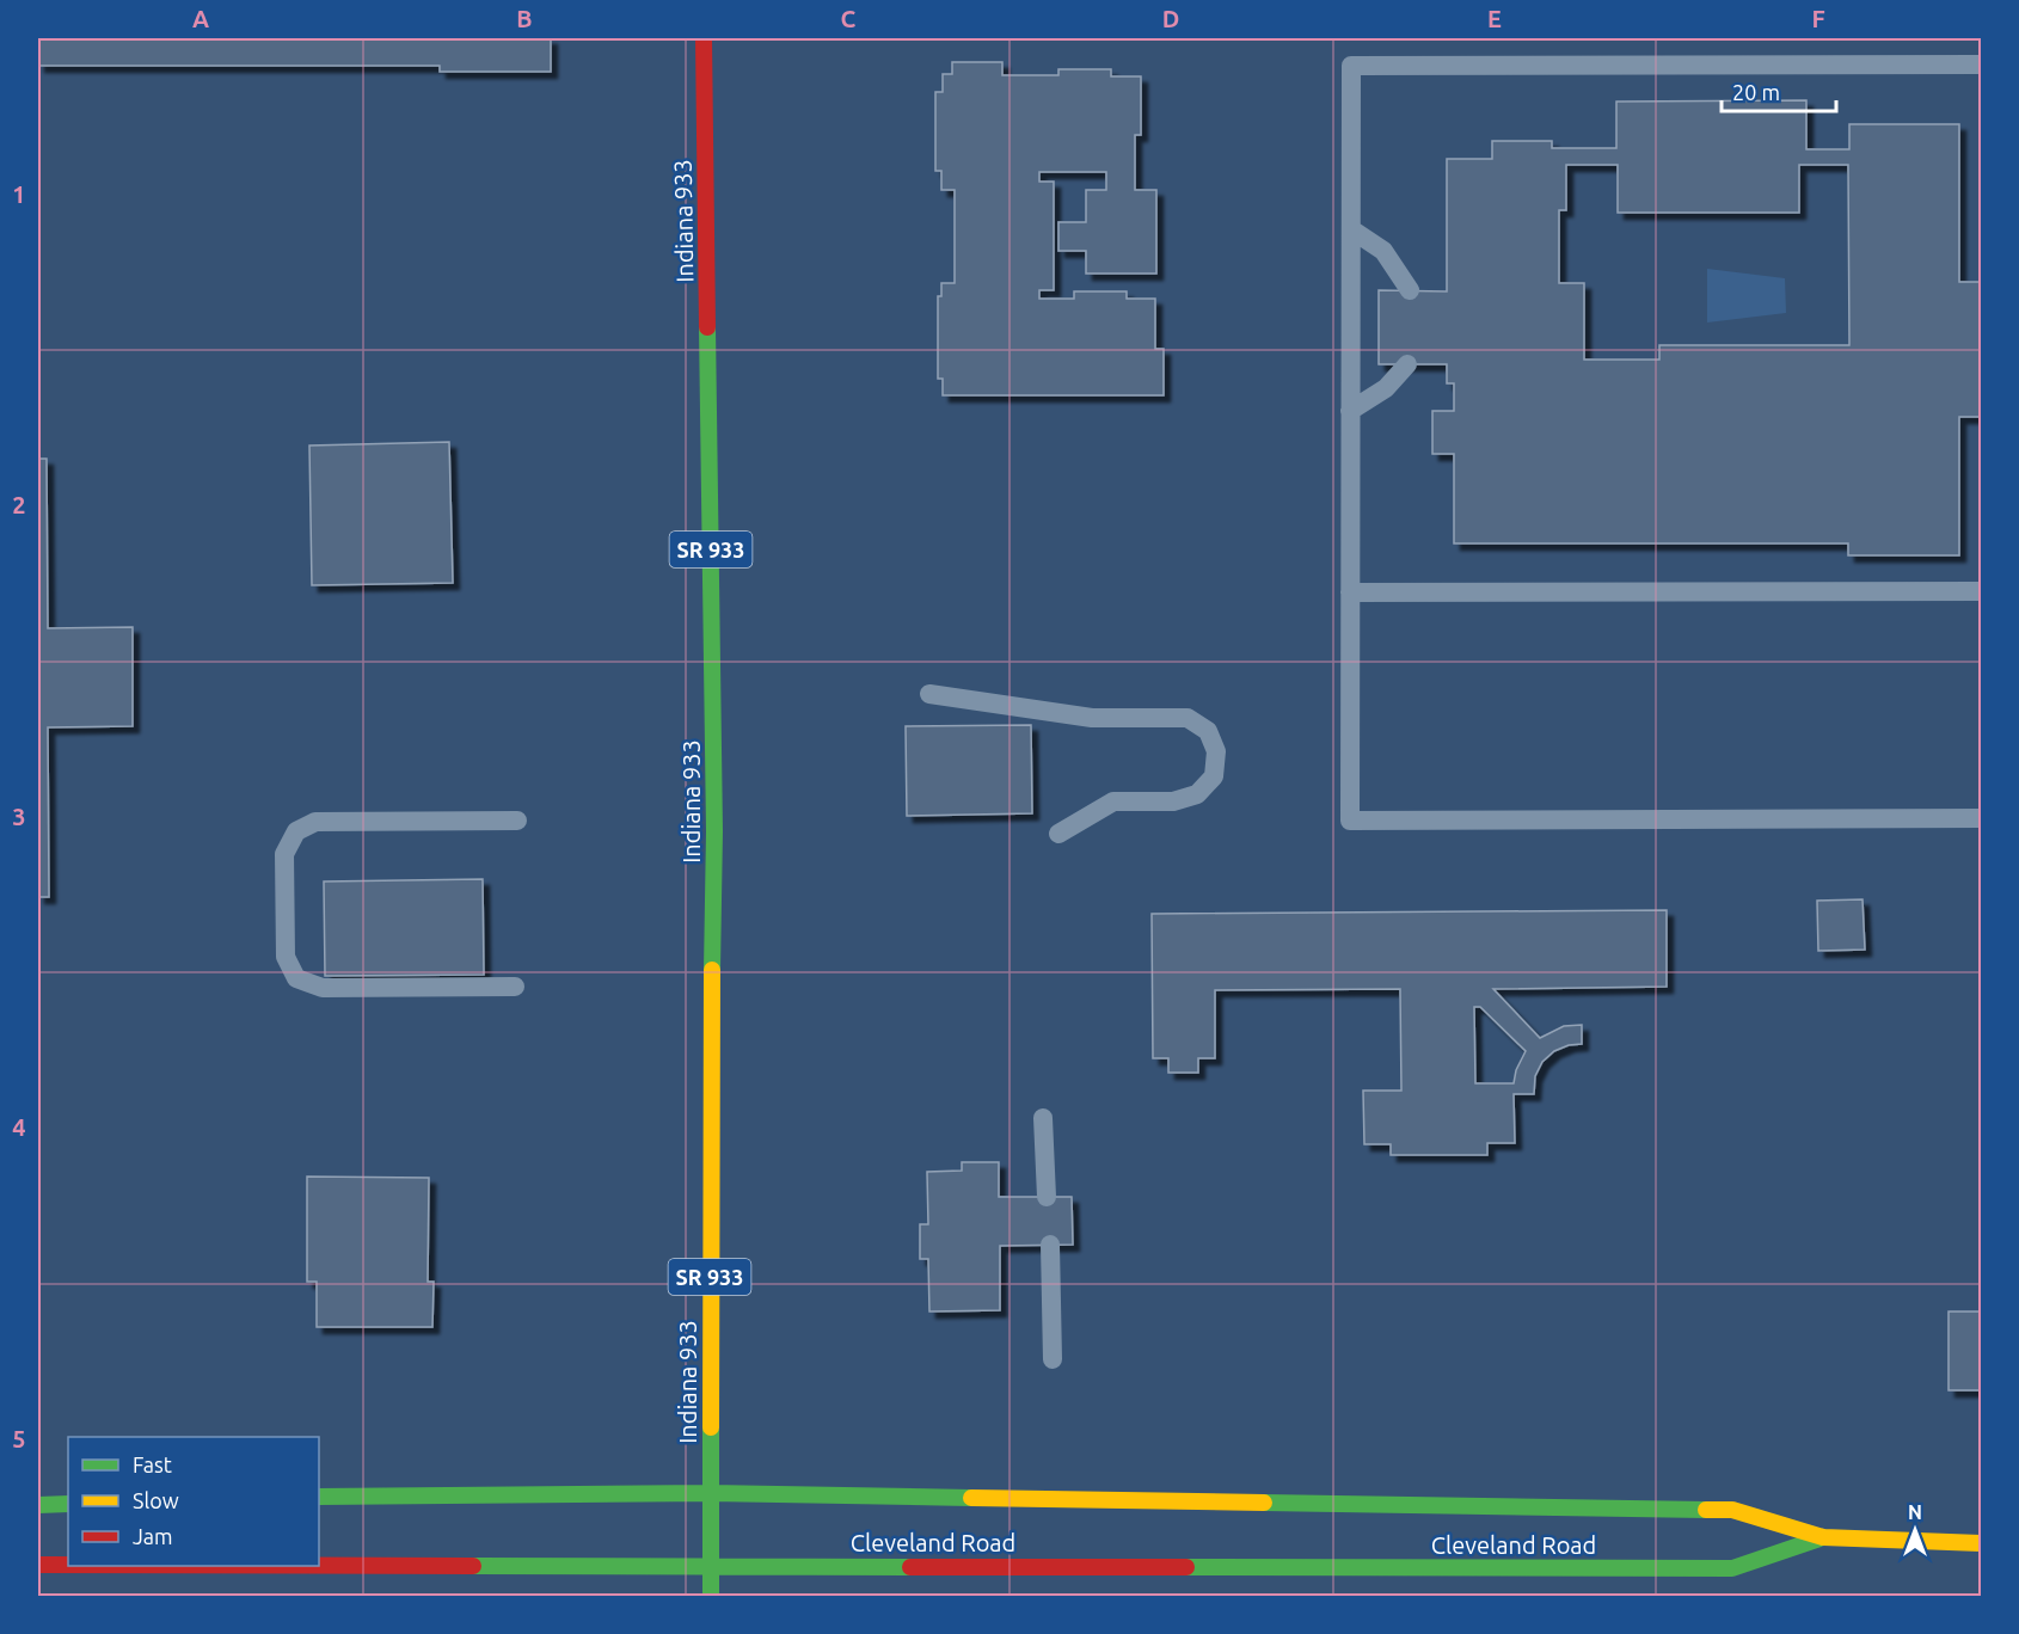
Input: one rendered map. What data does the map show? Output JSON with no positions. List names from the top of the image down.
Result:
{
  "streets": {
    "main road": ["Indiana 933", "SR 933", "Cleveland Road"]
  },
  "crossings": [
    ["Indiana 933", "SR 933"],
    ["Indiana 933", "Cleveland Road"],
    ["SR 933", "Cleveland Road"]
  ],
  "legend": ["Fast", "Slow", "Jam"],
  "scale_bar": "20 m",
  "north": "top",
  "grid": {
    "columns": [
      "A",
      "B",
      "C",
      "D",
      "E",
      "F"
    ],
    "rows": [
      "1",
      "2",
      "3",
      "4",
      "5"
    ]
  }
}
